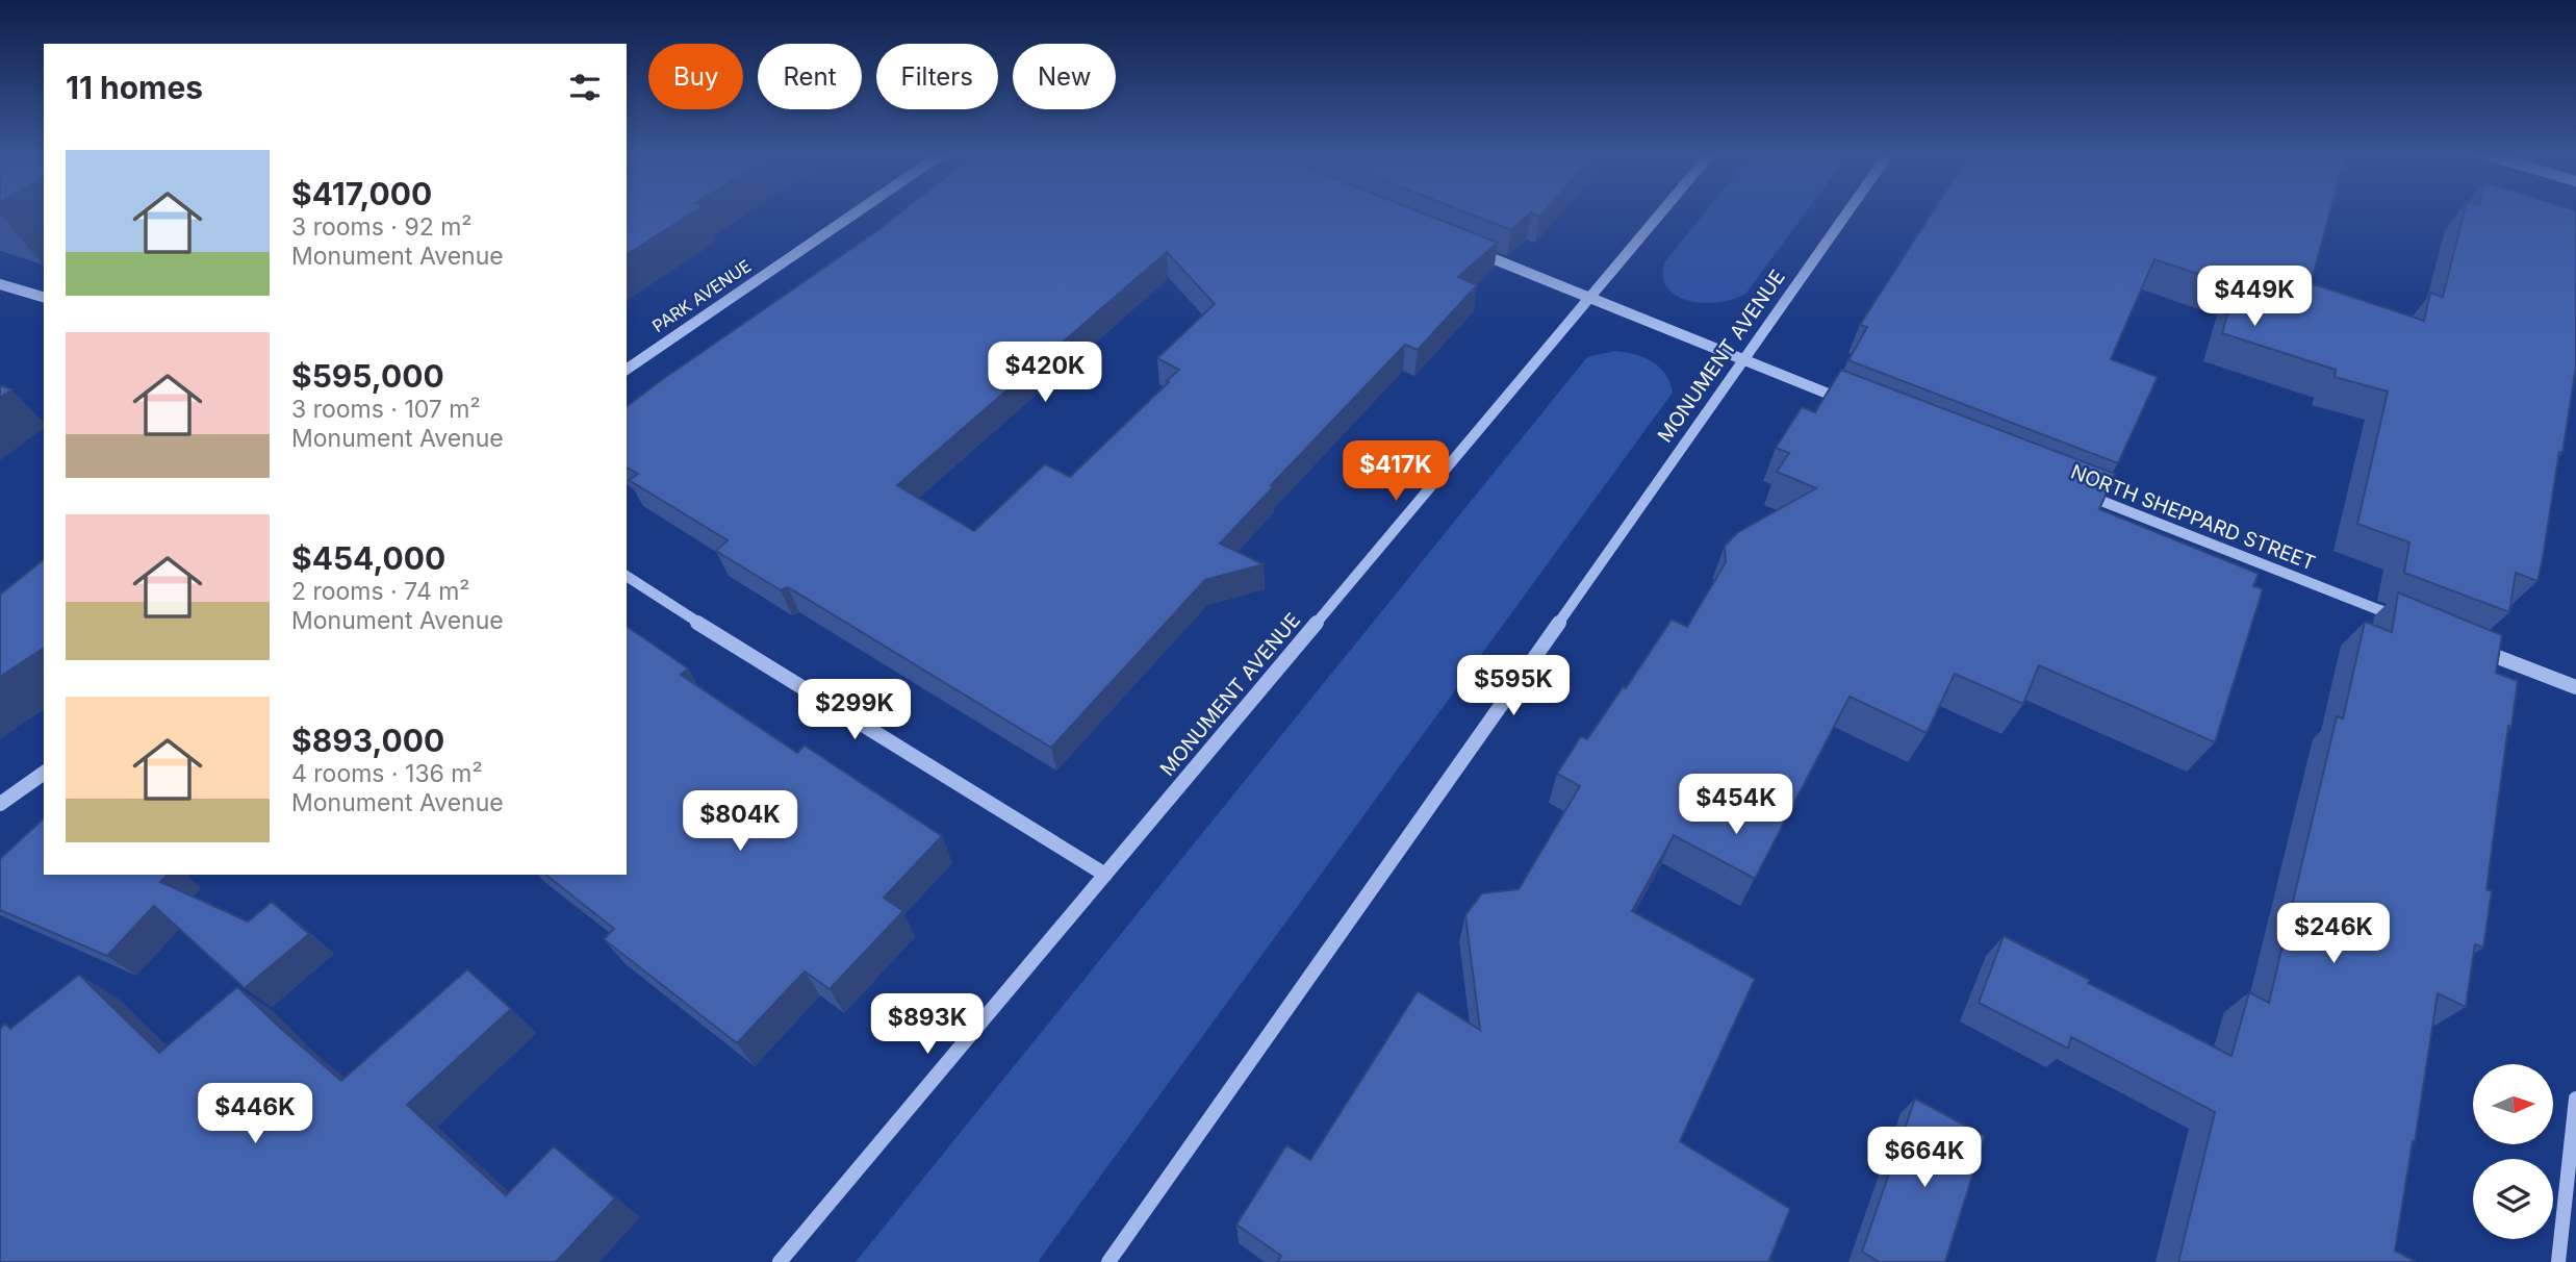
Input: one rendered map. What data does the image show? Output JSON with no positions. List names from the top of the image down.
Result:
{
  "streets": {
    "street": ["PARK AVENUE", "MONUMENT AVENUE", "NORTH SHEPPARD STREET"]
  },
  "north": "right",
  "page": {
    "chip": [
      "Buy",
      "Rent",
      "Filters",
      "New"
    ],
    "heading": "11 homes",
    "list": [
      {
        "name": "$417,000",
        "note": "3 rooms · 92 m² · Monument Avenue"
      },
      {
        "name": "$595,000",
        "note": "3 rooms · 107 m² · Monument Avenue"
      },
      {
        "name": "$454,000",
        "note": "2 rooms · 74 m² · Monument Avenue"
      },
      {
        "name": "$893,000",
        "note": "4 rooms · 136 m² · Monument Avenue"
      }
    ],
    "price": [
      "$449K",
      "$420K",
      "$417K",
      "$595K",
      "$299K",
      "$454K",
      "$804K",
      "$246K",
      "$893K",
      "$446K",
      "$664K"
    ]
  }
}
